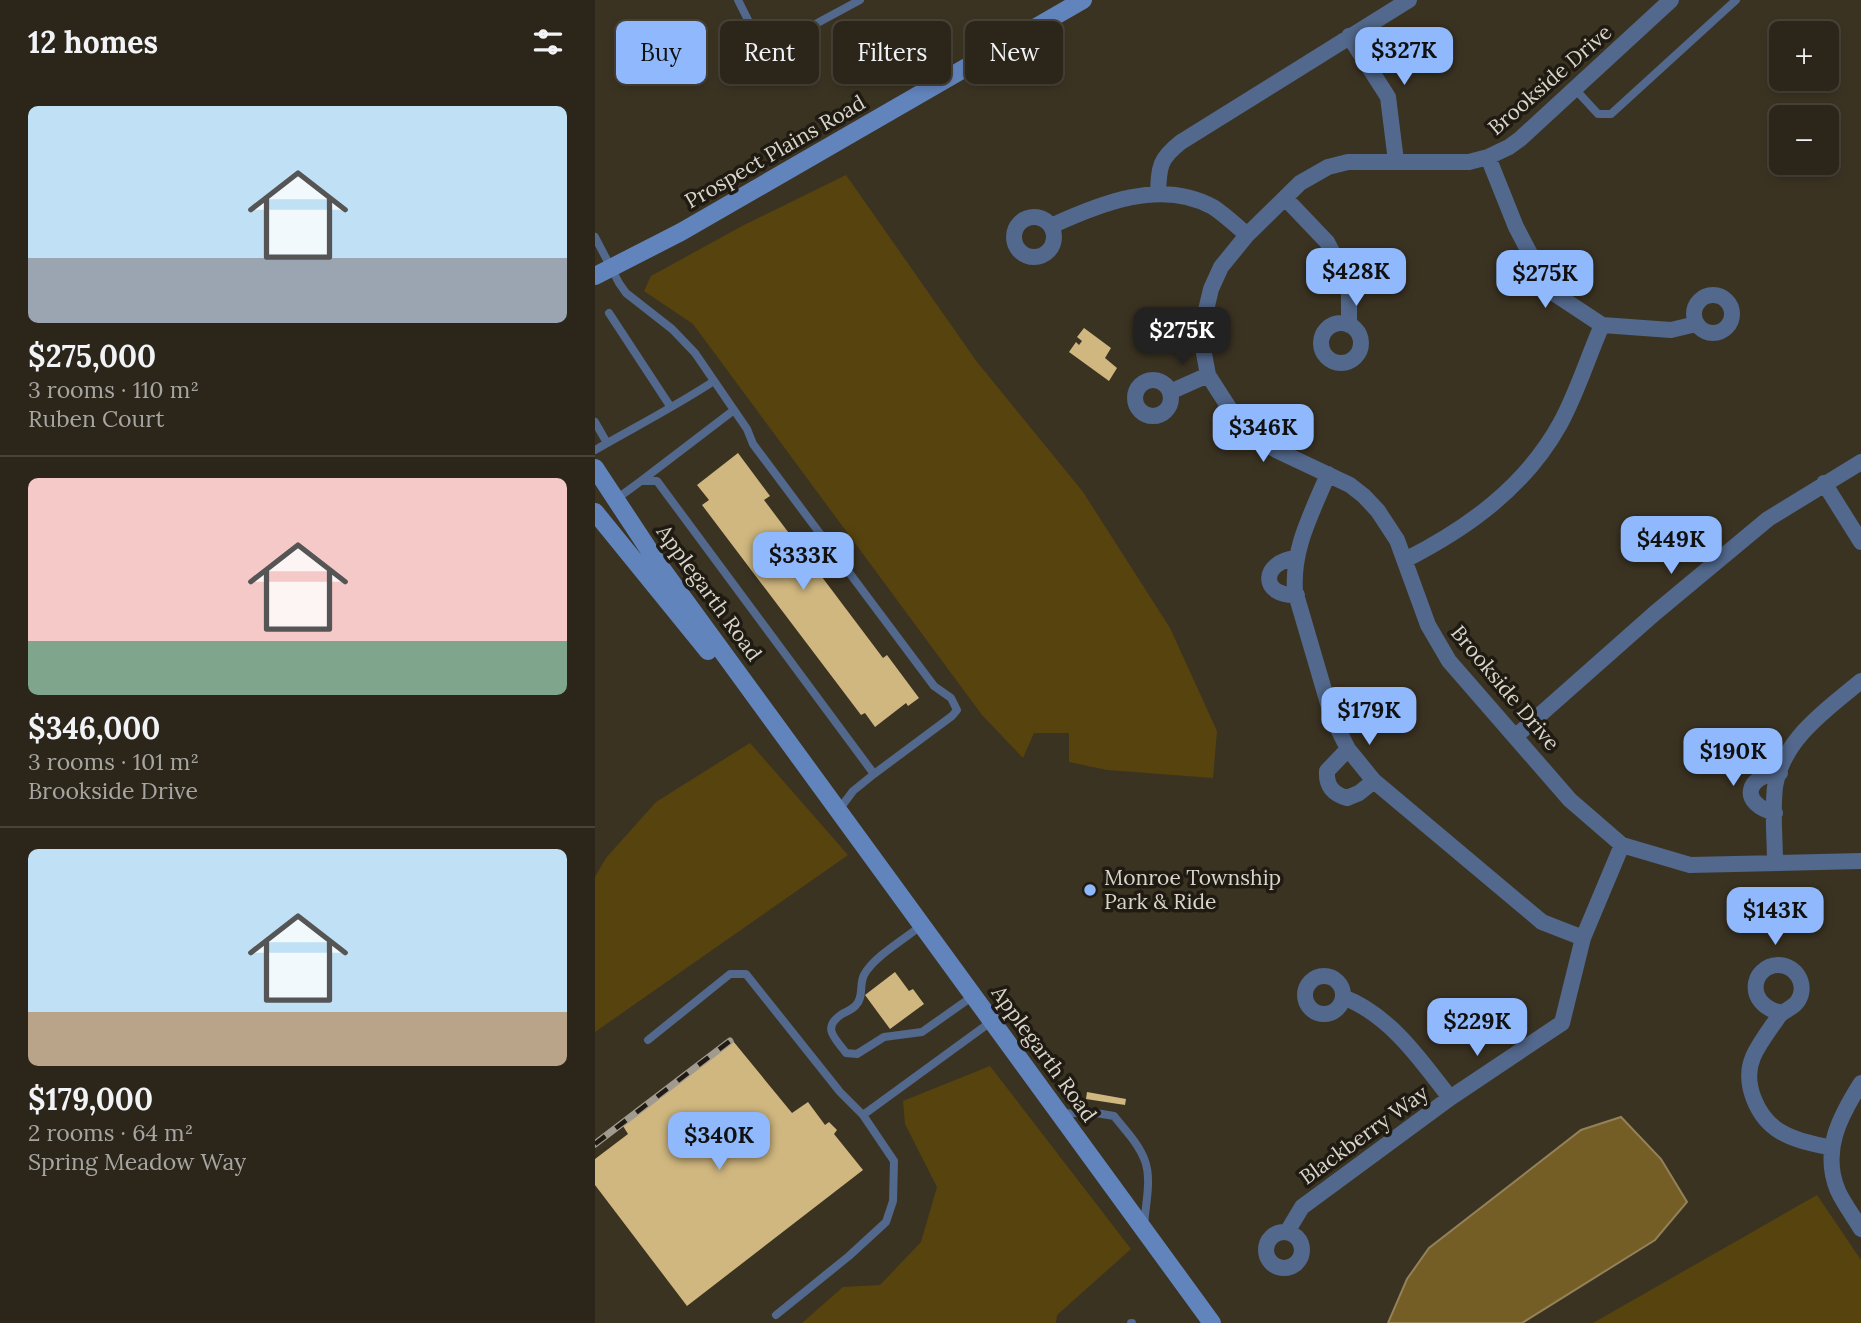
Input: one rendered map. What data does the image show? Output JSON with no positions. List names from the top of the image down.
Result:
{
  "streets": {
    "main road": ["Prospect Plains Road", "Applegarth Road"],
    "street": ["Brookside Drive", "Blackberry Way"]
  },
  "crossings": [
    ["Brookside Drive", "Blackberry Way"]
  ],
  "places": ["Monroe Township Park & Ride"],
  "page": {
    "heading": "12 homes",
    "map_buttons": ["+", "−"],
    "chip": [
      "Buy",
      "Rent",
      "Filters",
      "New"
    ],
    "price": [
      "$327K",
      "$428K",
      "$275K",
      "$275K",
      "$346K",
      "$449K",
      "$333K",
      "$179K",
      "$190K",
      "$143K",
      "$229K",
      "$340K"
    ],
    "list": [
      {
        "name": "$275,000",
        "note": "3 rooms · 110 m² · Ruben Court"
      },
      {
        "name": "$346,000",
        "note": "3 rooms · 101 m² · Brookside Drive"
      },
      {
        "name": "$179,000",
        "note": "2 rooms · 64 m² · Spring Meadow Way"
      }
    ]
  }
}
